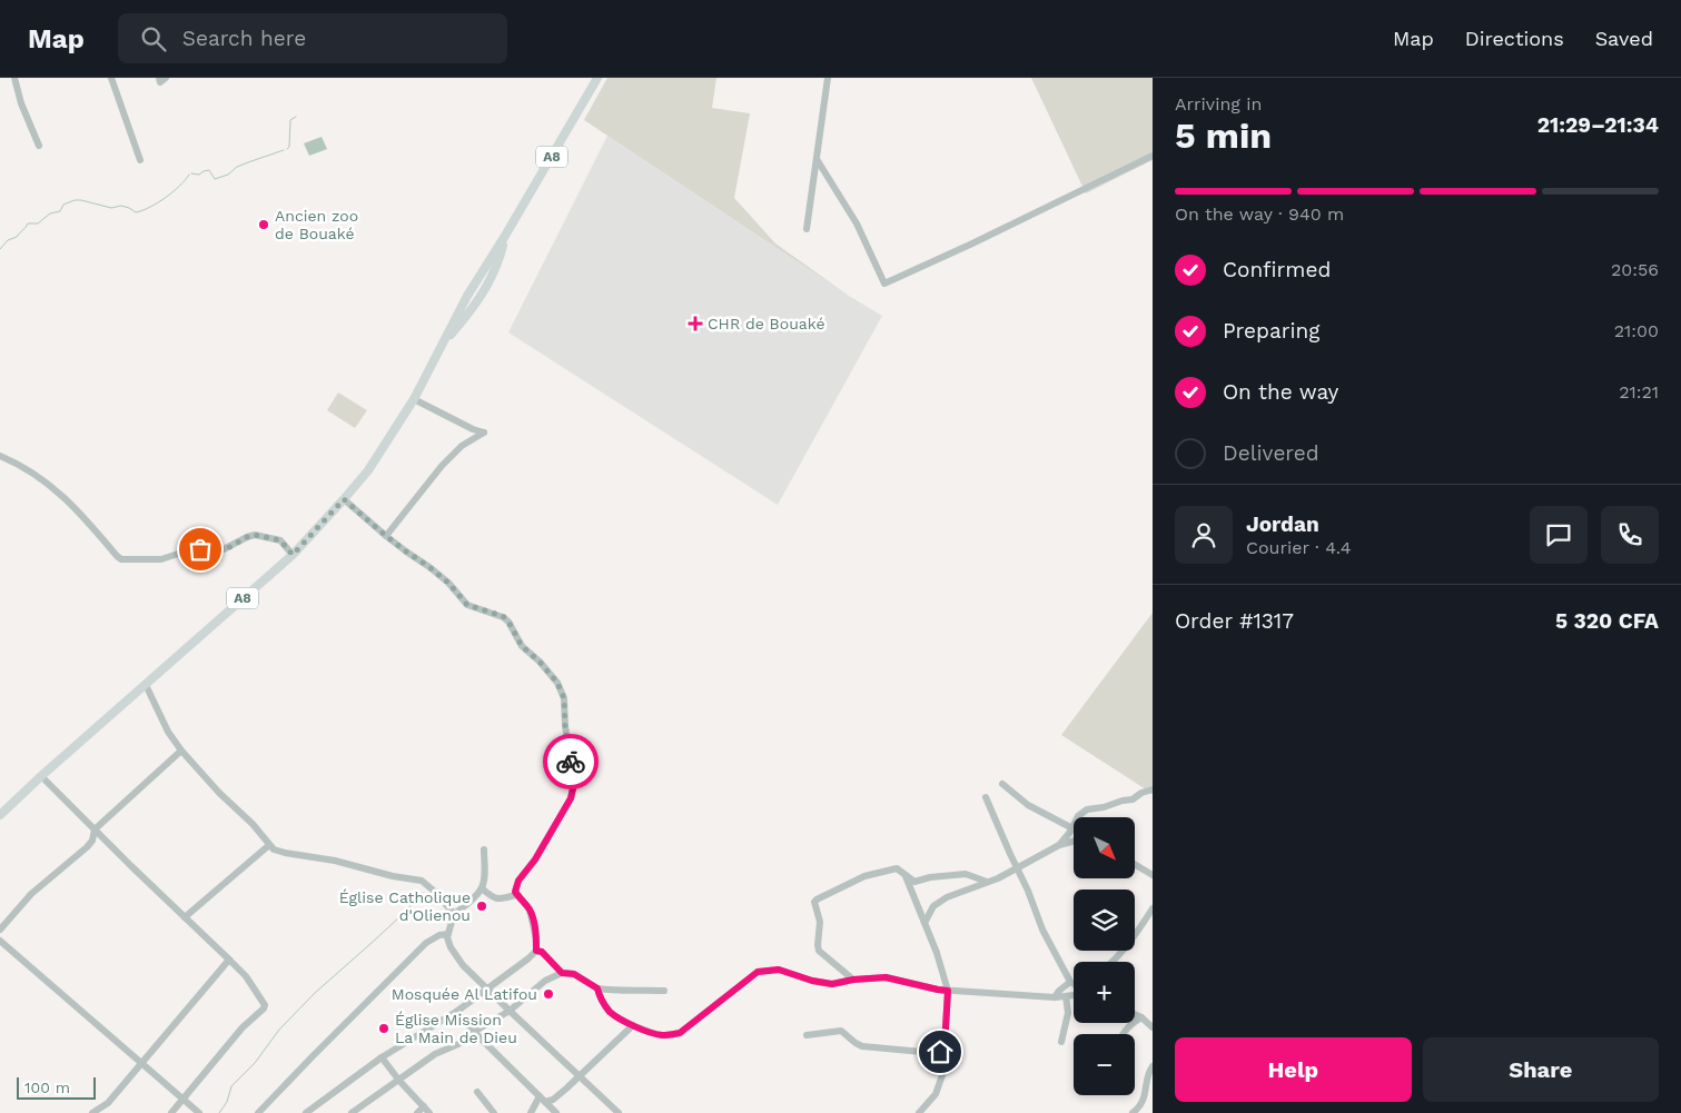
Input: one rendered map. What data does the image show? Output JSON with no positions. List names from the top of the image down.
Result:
{
  "streets": {
    "main road": ["A8"]
  },
  "places": {
    "other": [
      "Ancien zoo de Bouaké",
      "Église Catholique d'Olienou",
      "Mosquée Al Latifou",
      "Église Mission La Main de Dieu"
    ],
    "health": ["CHR de Bouaké"]
  },
  "scale_bar": "100 m",
  "north": "bottom right",
  "page": {
    "header": "Map",
    "search": "Search here",
    "nav": ["Map", "Directions", "Saved"],
    "heading": ["5 min", "Arriving in", "21:29–21:34"],
    "panel": [
      "Jordan",
      "Courier · 4.4",
      "Order #1317",
      "5 320 CFA"
    ],
    "bar": "On the way · 940 m",
    "list": [
      ["Confirmed", "20:56"],
      ["Preparing", "21:00"],
      ["On the way", "21:21"],
      "Delivered"
    ],
    "map_buttons": ["+", "−"],
    "buttons": ["Help", "Share"],
    "scale": "100 m"
  }
}
